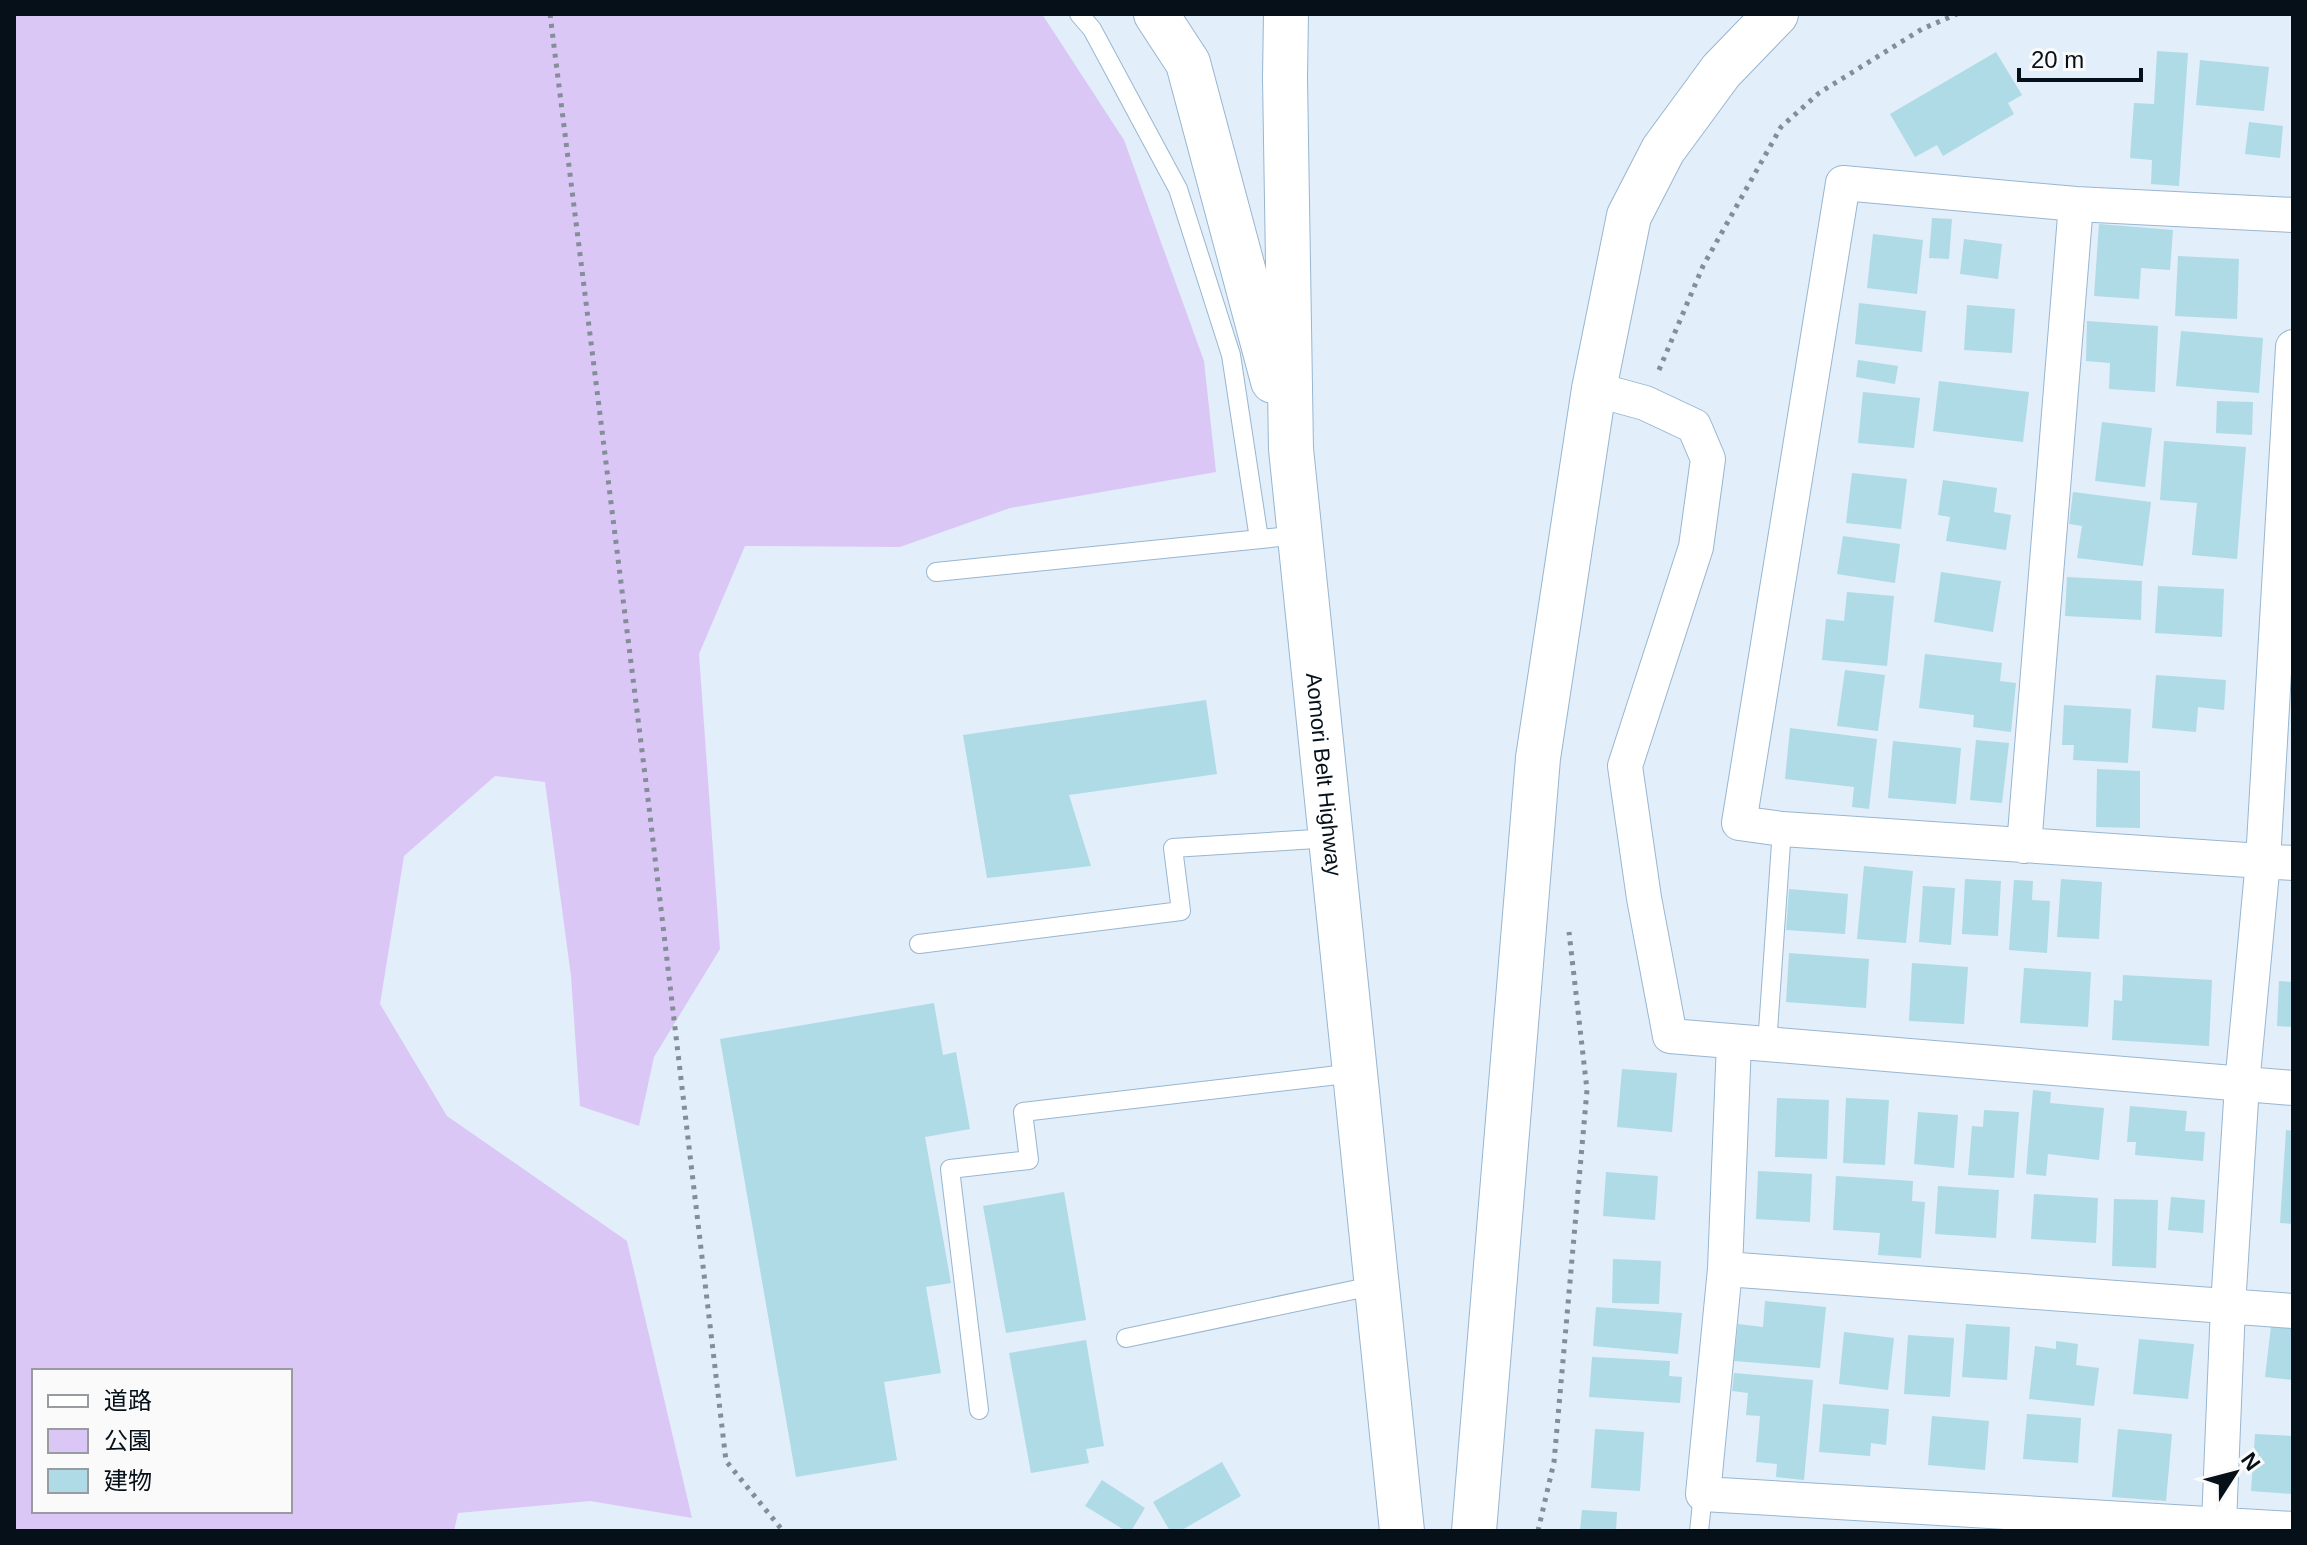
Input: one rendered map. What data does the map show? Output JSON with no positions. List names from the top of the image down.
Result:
{
  "streets": {
    "highway": ["Aomori Belt Highway"]
  },
  "legend": ["道路", "公園", "建物"],
  "scale_bar": "20 m",
  "north": "top right"
}
